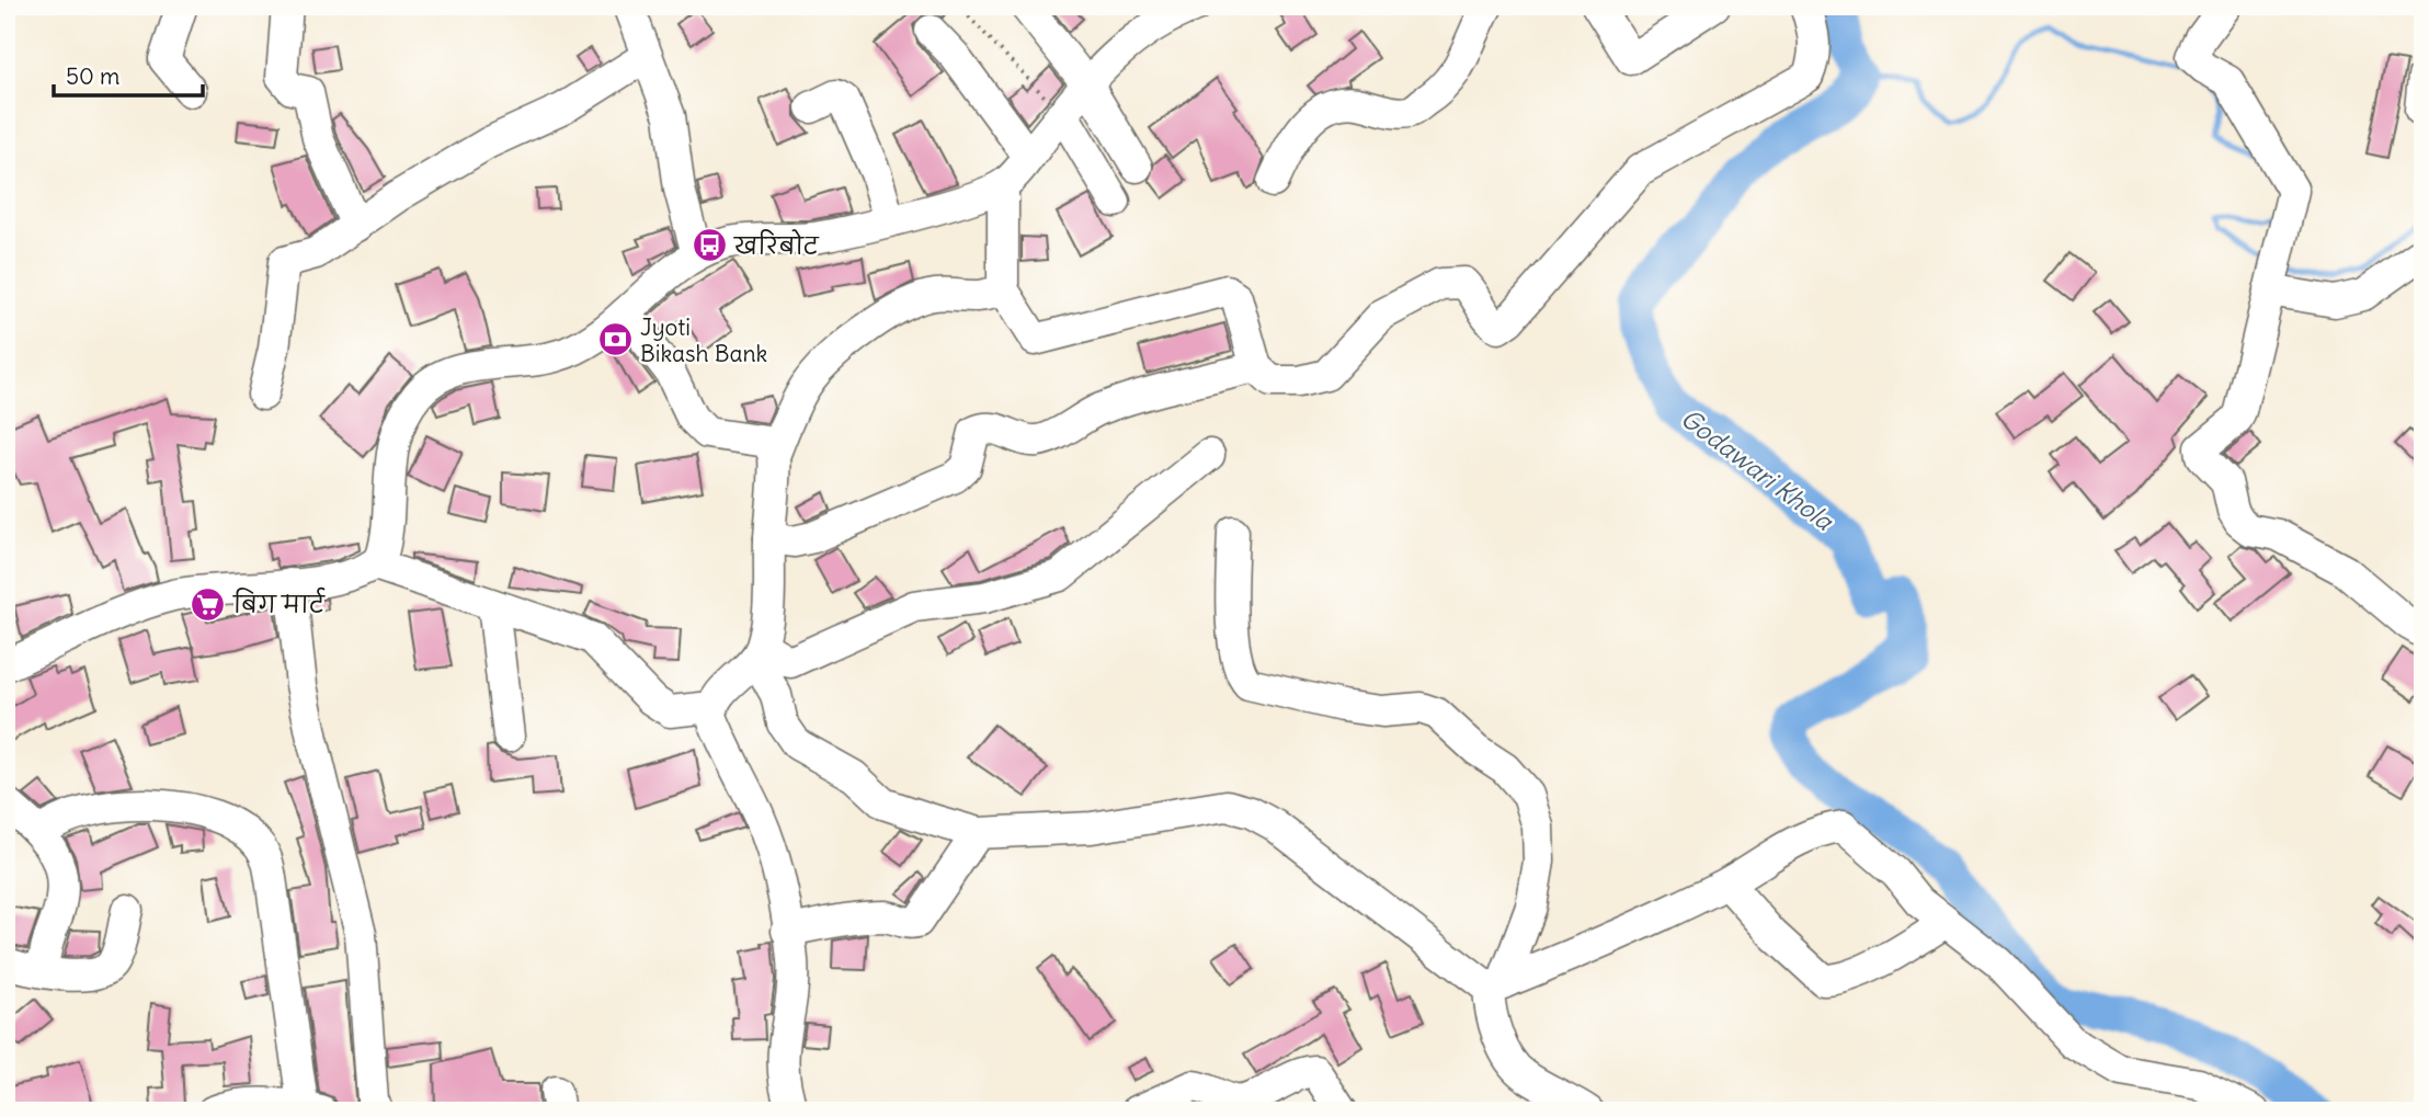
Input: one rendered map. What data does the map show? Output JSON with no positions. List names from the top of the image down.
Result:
{
  "water": ["Godawari Khola"],
  "places": {
    "bus stop": ["खरिबोट"],
    "bank": ["Jyoti Bikash Bank"],
    "supermarket": ["बिग मार्ट"]
  },
  "scale_bar": "50 m"
}
